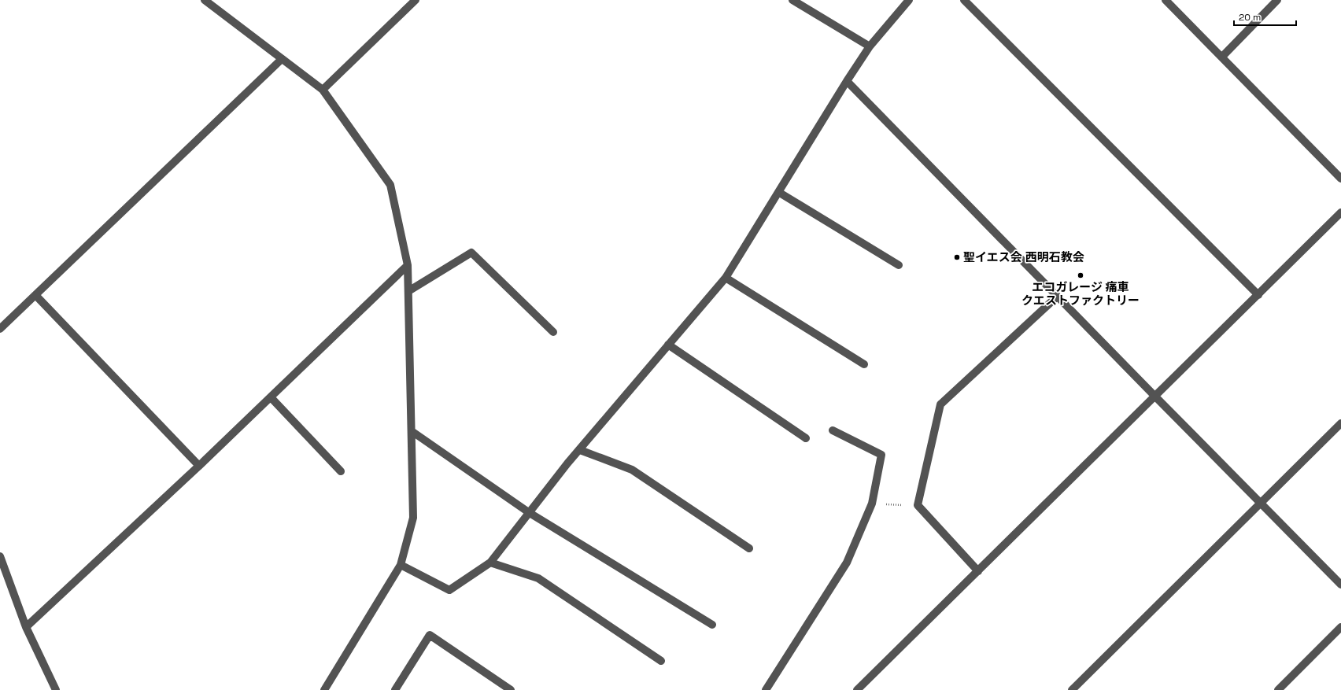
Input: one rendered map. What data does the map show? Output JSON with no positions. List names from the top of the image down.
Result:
{
  "places": ["聖イエス会 西明石教会", "エコガレージ 痛車 クエストファクトリー"],
  "scale_bar": "20 m"
}
